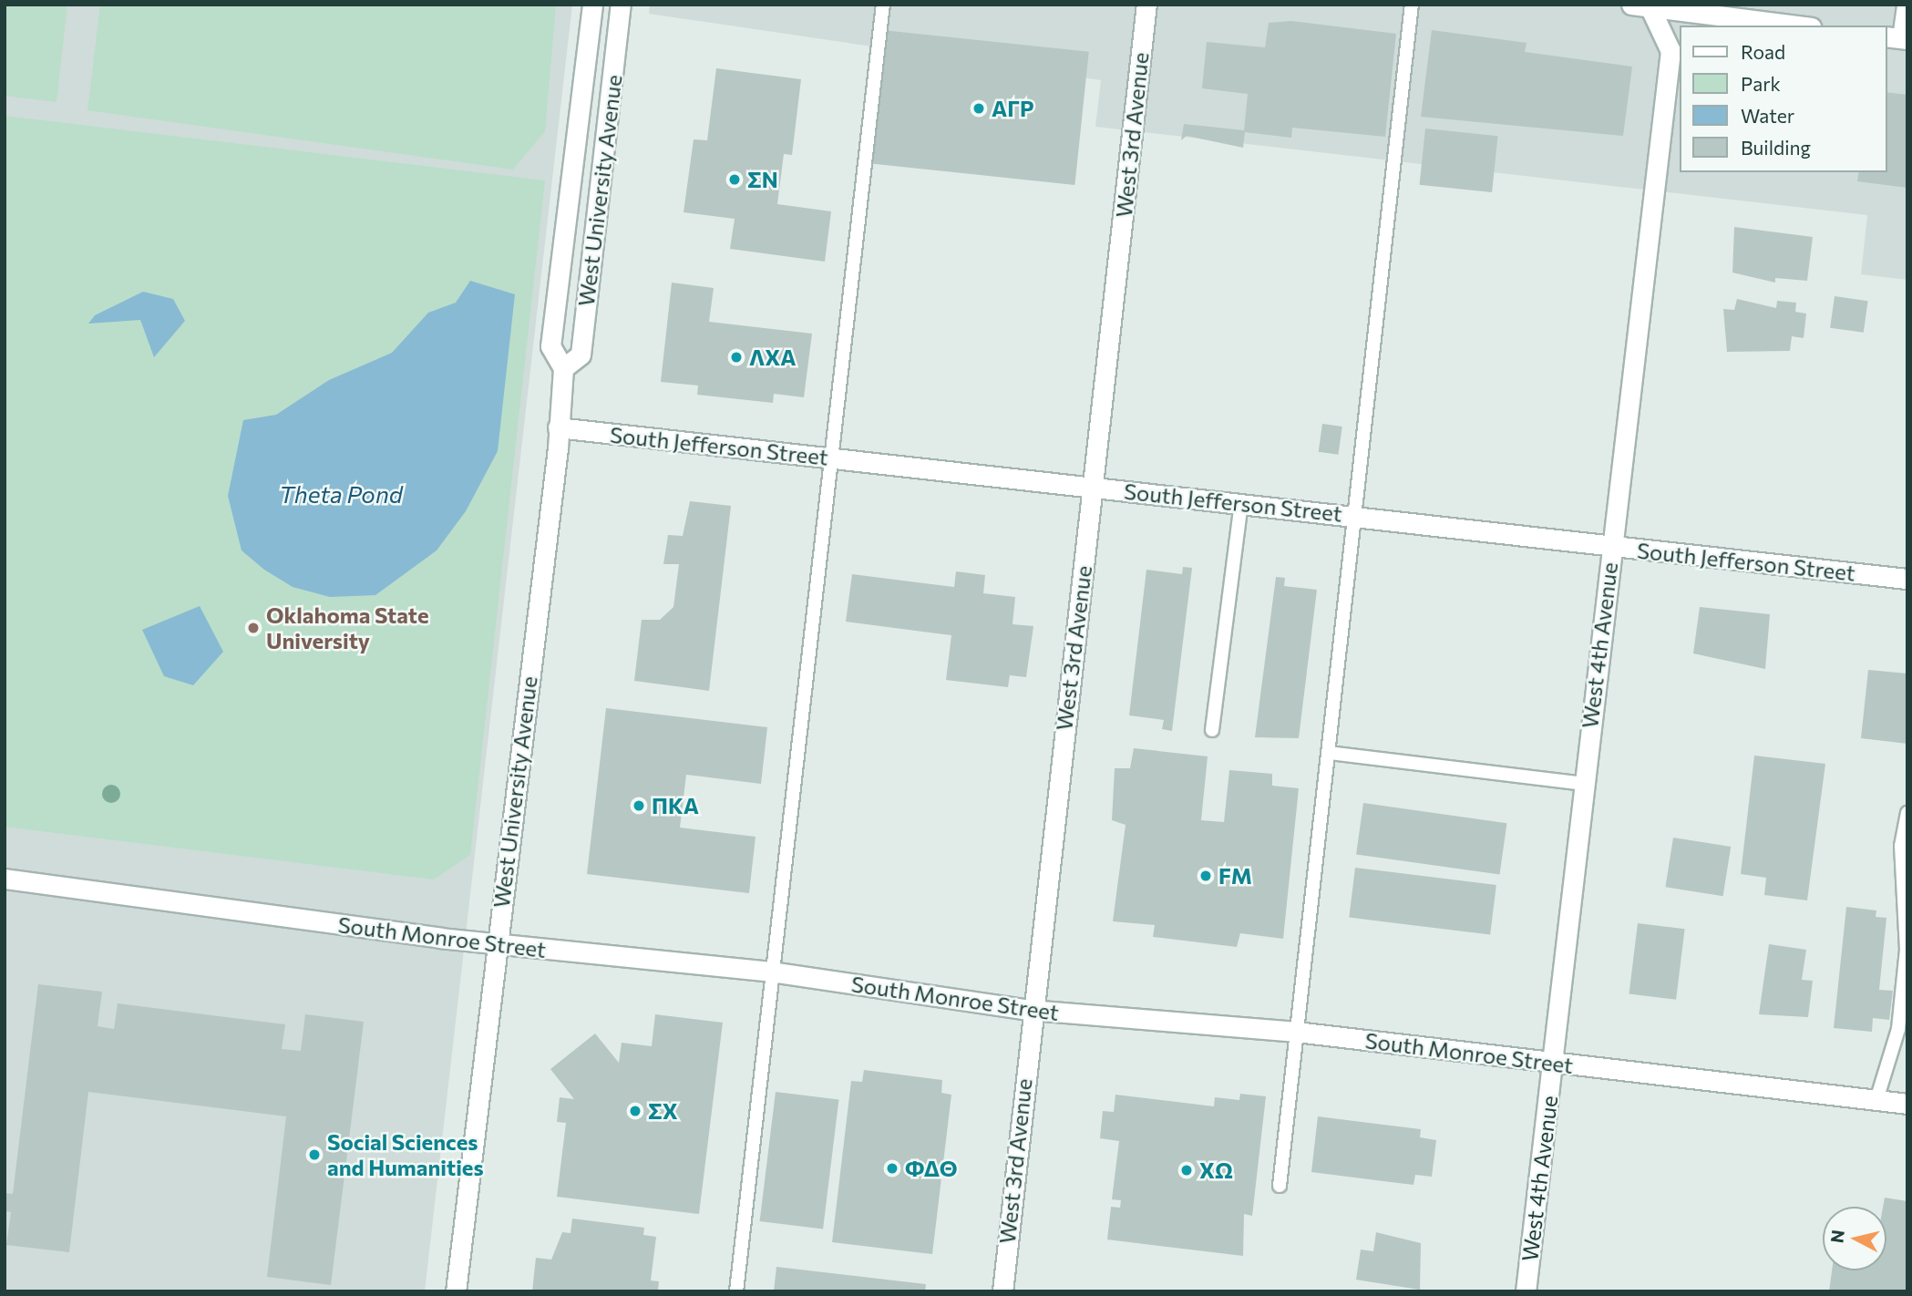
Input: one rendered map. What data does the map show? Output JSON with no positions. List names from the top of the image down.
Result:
{
  "streets": {
    "street": [
      "West 3rd Avenue",
      "West University Avenue",
      "South Jefferson Street",
      "West 4th Avenue",
      "South Monroe Street"
    ]
  },
  "crossings": [
    ["West 3rd Avenue", "South Jefferson Street"],
    ["West 3rd Avenue", "South Monroe Street"],
    ["West University Avenue", "South Jefferson Street"],
    ["West University Avenue", "South Monroe Street"],
    ["South Jefferson Street", "West 4th Avenue"],
    ["West 4th Avenue", "South Monroe Street"]
  ],
  "water": ["Theta Pond"],
  "places": [
    "AΓP",
    "ΣN",
    "ΛXA",
    "Oklahoma State University",
    "ΠΚΑ",
    "FM",
    "ΣX",
    "Social Sciences and Humanities",
    "ΦΔΘ",
    "XΩ"
  ],
  "legend": [
    "Road",
    "Park",
    "Water",
    "Building"
  ],
  "north": "left"
}
